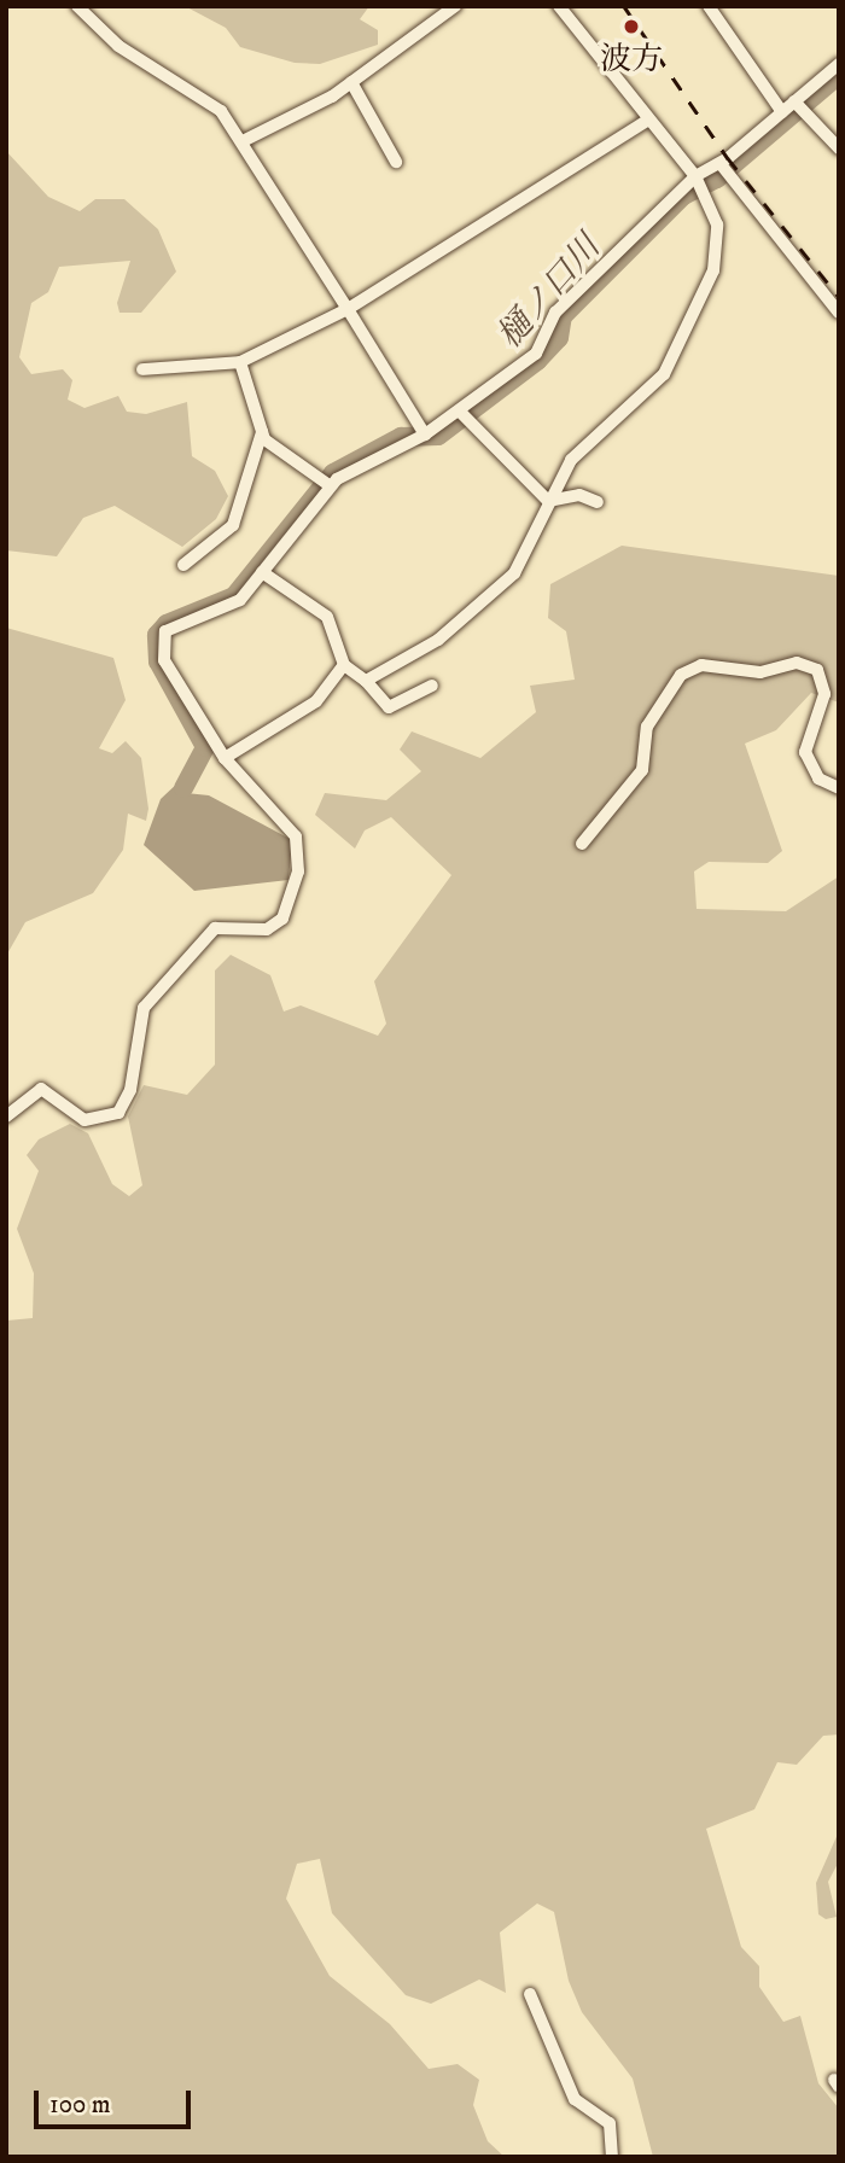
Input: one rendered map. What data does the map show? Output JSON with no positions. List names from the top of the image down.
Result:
{
  "water": ["樋ノ口川"],
  "places": ["波方"],
  "scale_bar": "100 m"
}
